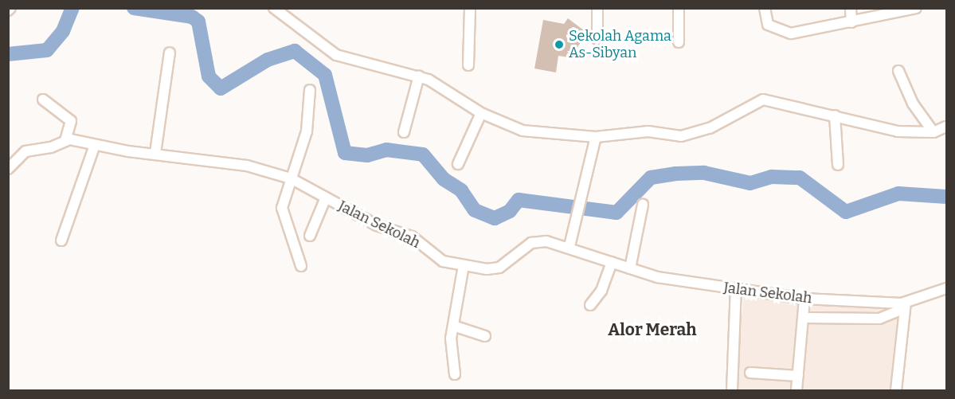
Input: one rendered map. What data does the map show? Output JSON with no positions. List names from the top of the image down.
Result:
{
  "streets": {
    "street": ["Jalan Sekolah"]
  },
  "districts": ["Alor Merah"],
  "places": ["Sekolah Agama As-Sibyan"]
}
